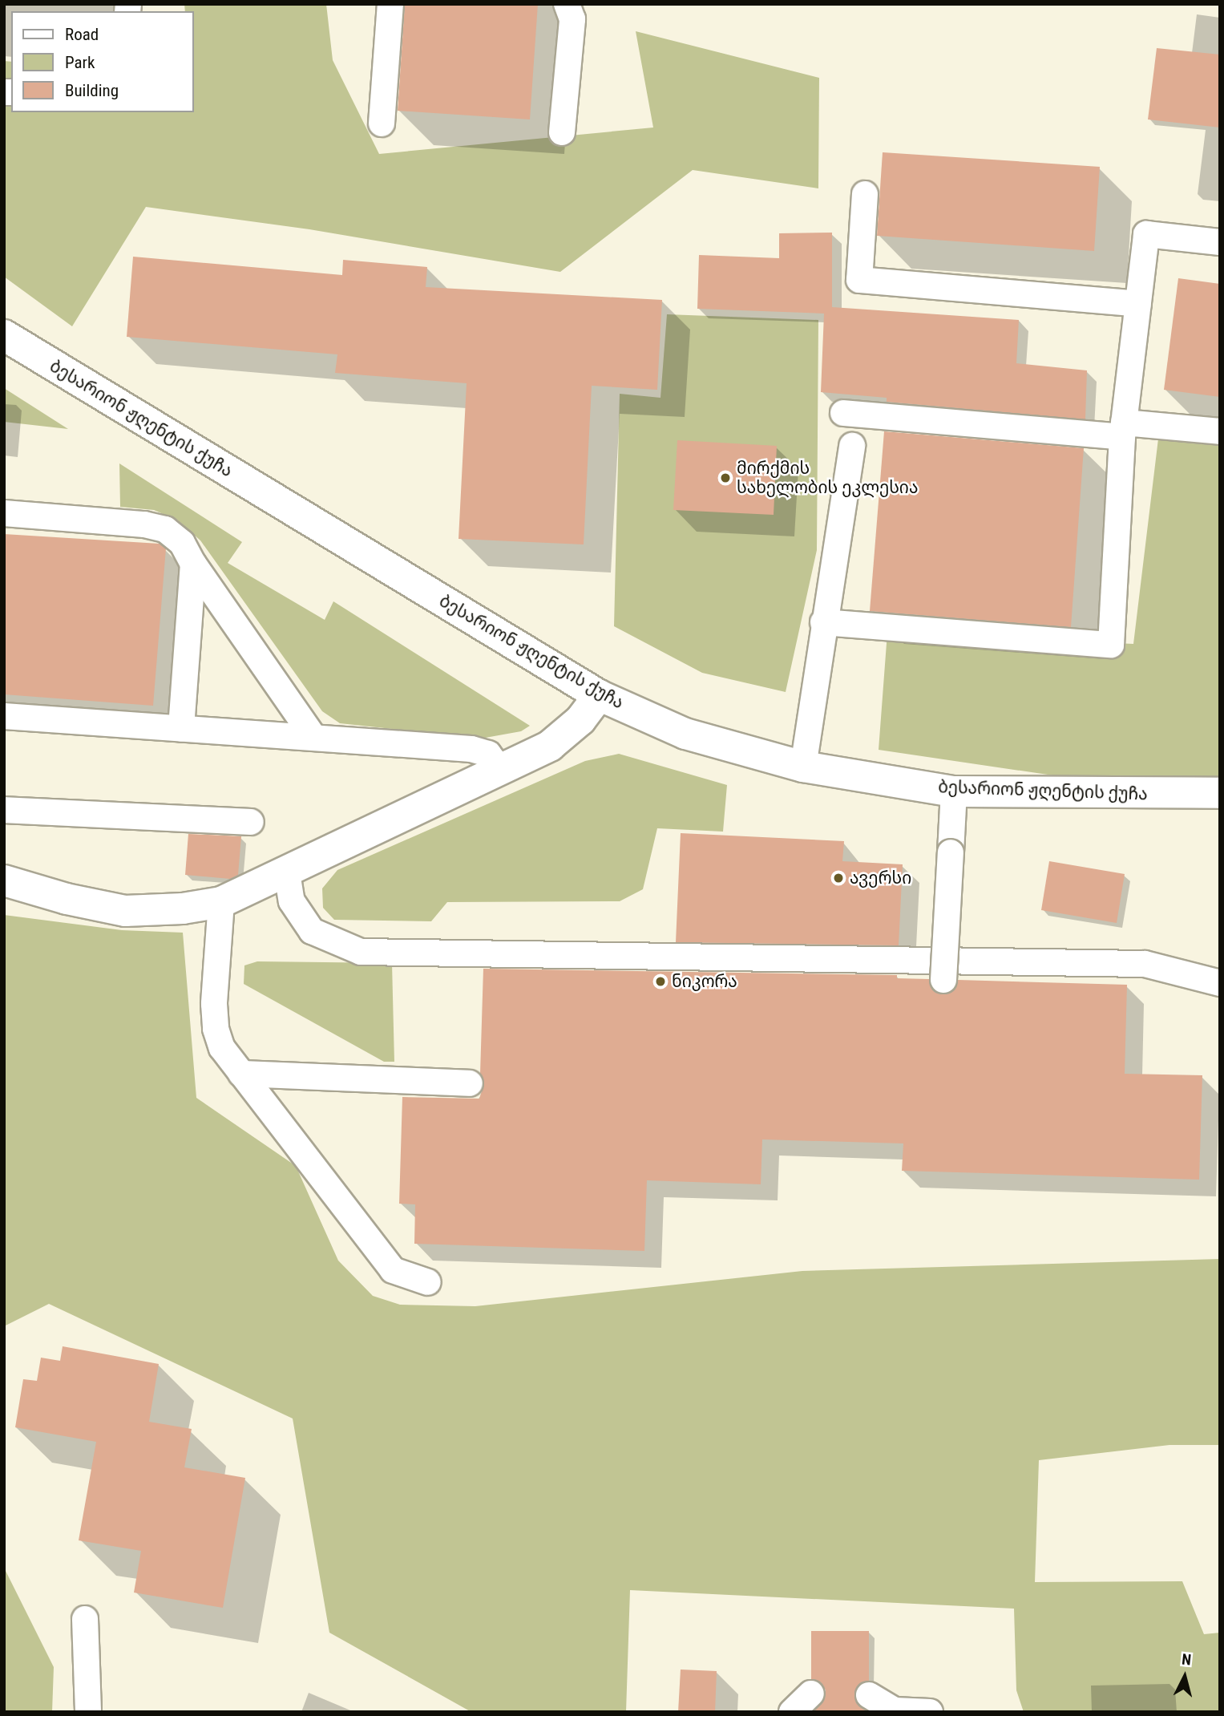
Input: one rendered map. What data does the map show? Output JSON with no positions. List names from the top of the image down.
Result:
{
  "streets": {
    "main road": ["ბესარიონ ჟღენტის ქუჩა"]
  },
  "places": ["მირქმის სახელობის ეკლესია", "ავერსი", "ნიკორა"],
  "legend": ["Road", "Park", "Building"],
  "north": "top"
}
